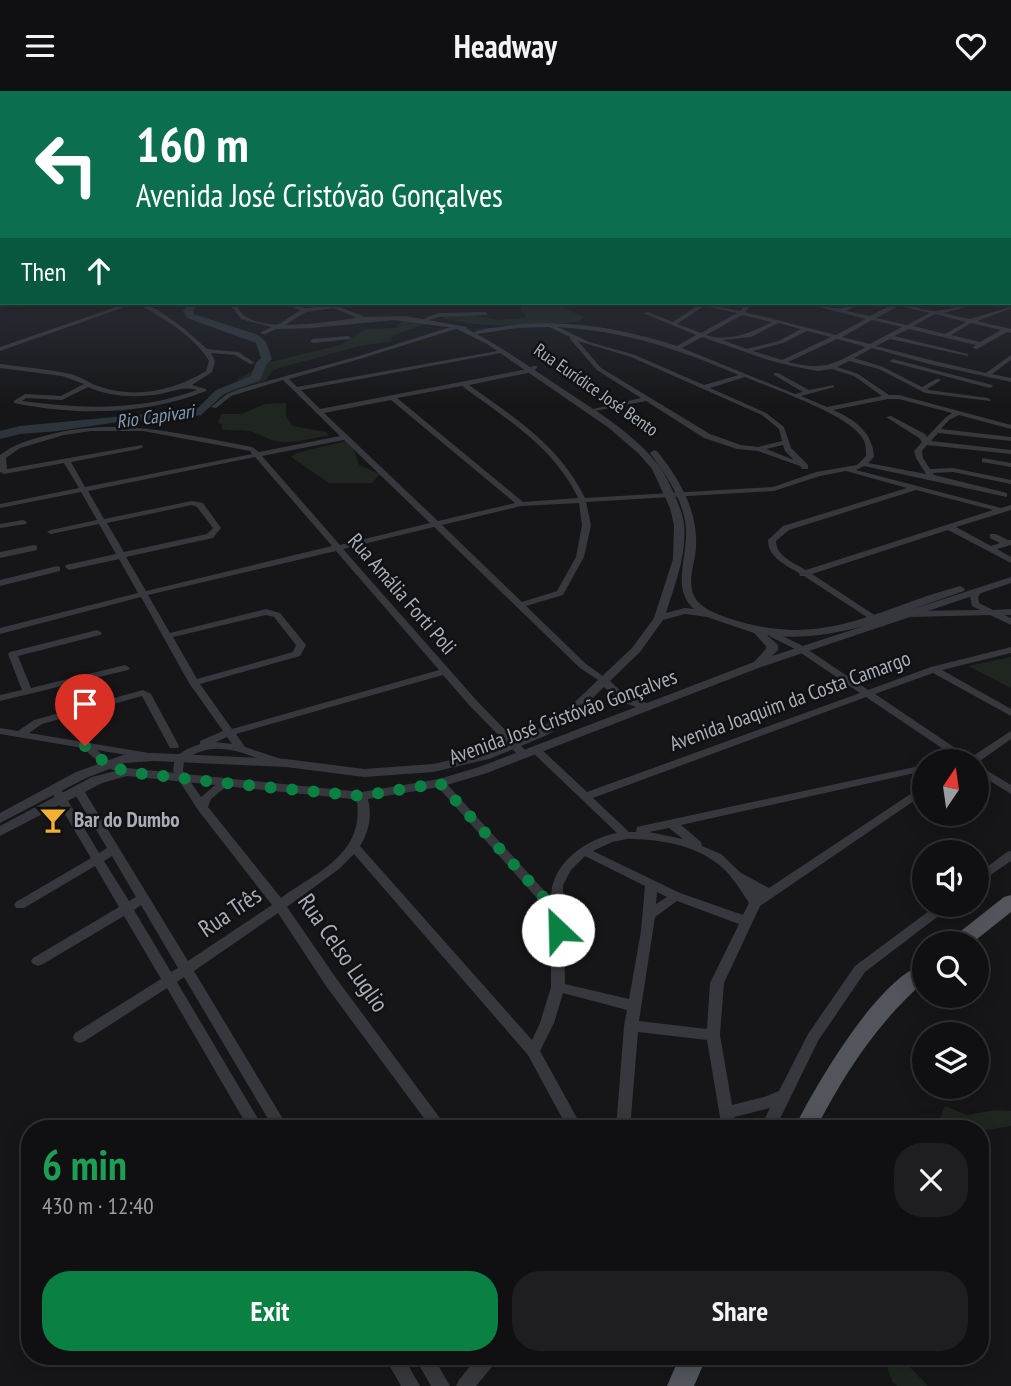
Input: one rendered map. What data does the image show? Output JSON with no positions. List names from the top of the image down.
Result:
{
  "streets": {
    "street": [
      "Rua Eurídice José Bento",
      "Rua Amália Forti Poli",
      "Avenida Joaquim da Costa Camargo",
      "Avenida José Cristóvão Gonçalves",
      "Rua Três",
      "Rua Celso Luglio"
    ]
  },
  "crossings": [
    ["Rua Eurídice José Bento", "Rua Amália Forti Poli"],
    ["Rua Eurídice José Bento", "Avenida José Cristóvão Gonçalves"],
    ["Rua Amália Forti Poli", "Avenida Joaquim da Costa Camargo"],
    ["Rua Amália Forti Poli", "Avenida José Cristóvão Gonçalves"],
    ["Avenida José Cristóvão Gonçalves", "Rua Três"],
    ["Avenida José Cristóvão Gonçalves", "Rua Celso Luglio"],
    ["Rua Três", "Rua Celso Luglio"]
  ],
  "water": ["Rio Capivari"],
  "places": {
    "bar": ["Bar do Dumbo"]
  },
  "north": "top",
  "page": {
    "header": "Headway",
    "turn": ["160 m", "Avenida José Cristóvão Gonçalves"],
    "then": "Then",
    "heading": ["6 min", "430 m · 12:40"],
    "buttons": ["Exit", "Share"]
  }
}
